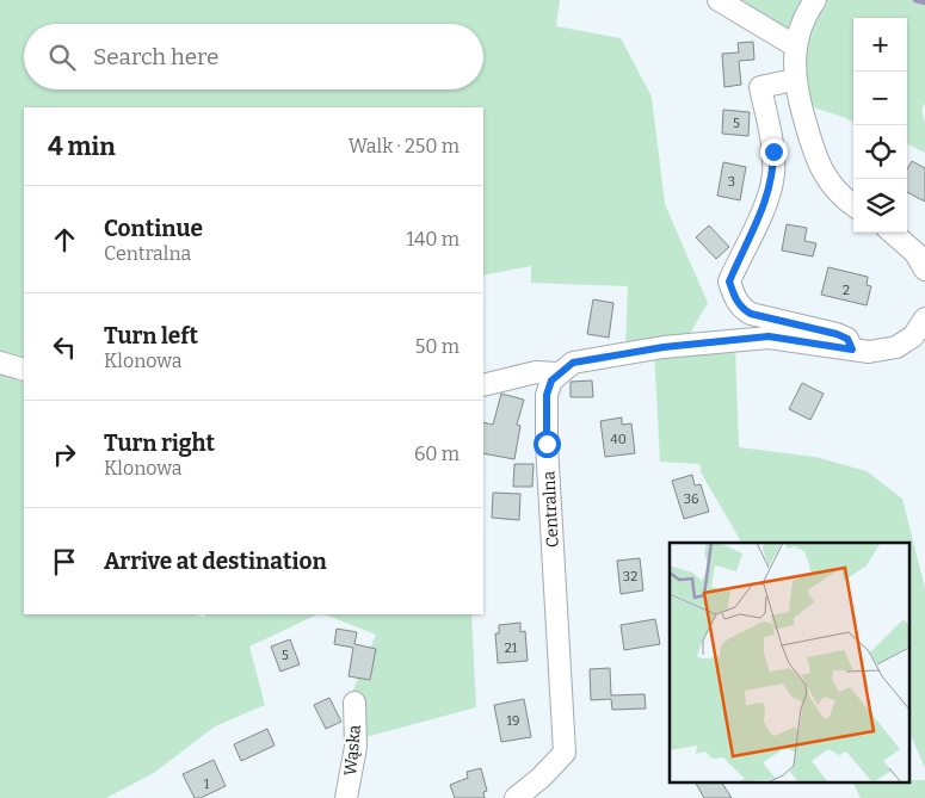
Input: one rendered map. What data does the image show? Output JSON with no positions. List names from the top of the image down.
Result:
{
  "streets": {
    "street": ["Centralna", "Wąska"]
  },
  "house_numbers": [
    "5",
    "3",
    "2",
    "40",
    "36",
    "32",
    "21",
    "5",
    "19",
    "1"
  ],
  "page": {
    "map_buttons": ["+", "−"],
    "search": "Search here",
    "heading": ["4 min", "Walk · 250 m"],
    "list": [
      ["Continue", "Centralna", "140 m"],
      ["Turn left", "Klonowa", "50 m"],
      ["Turn right", "Klonowa", "60 m"],
      "Arrive at destination"
    ]
  }
}
